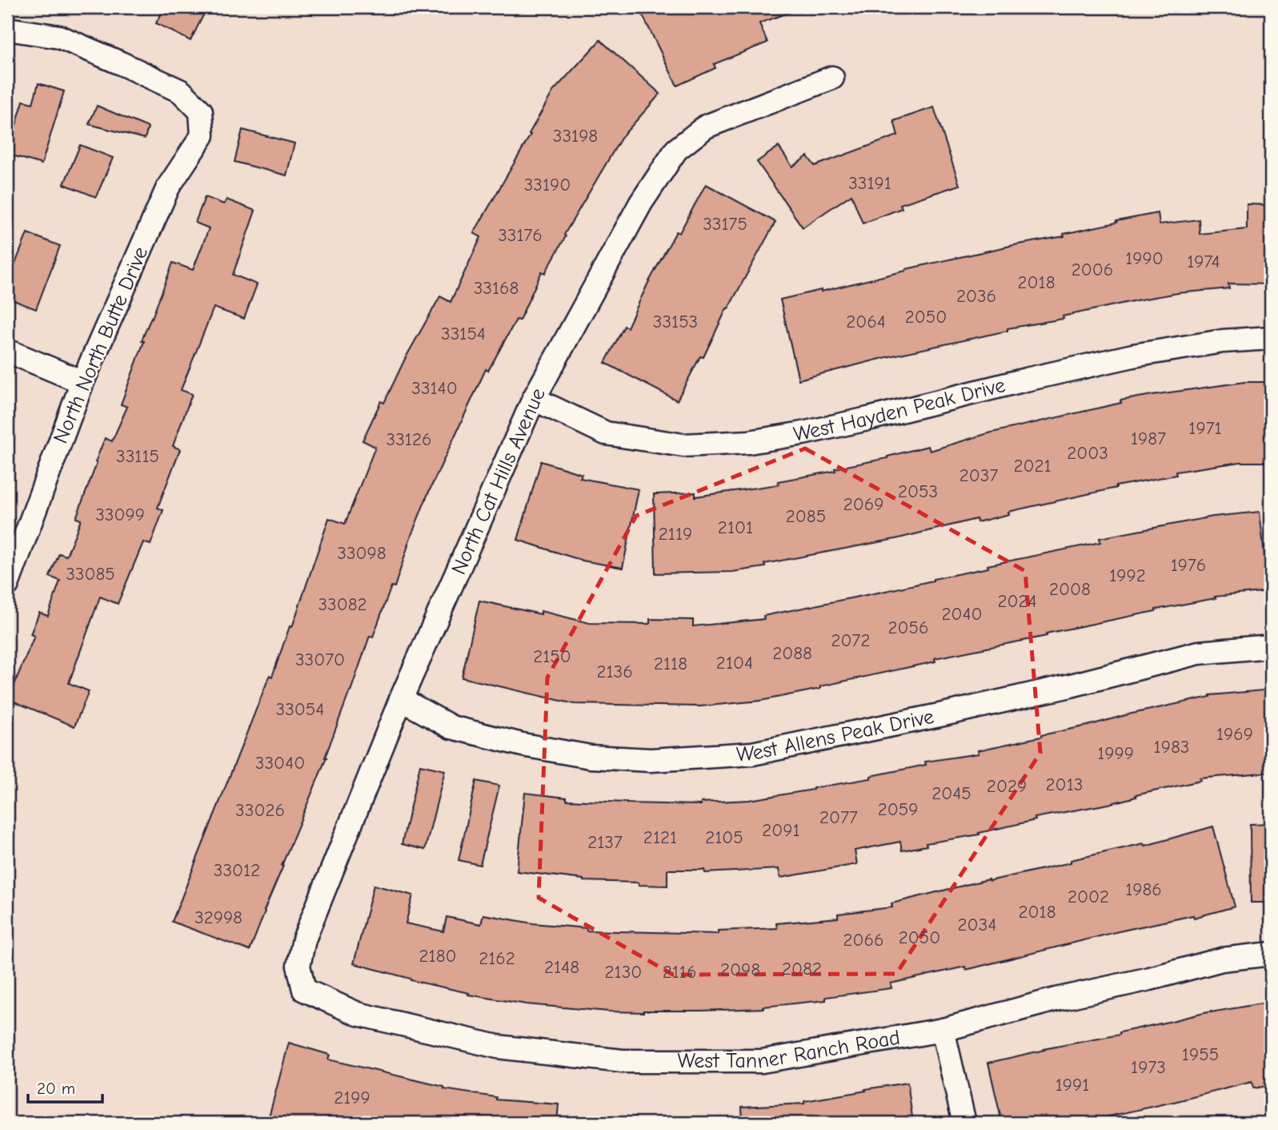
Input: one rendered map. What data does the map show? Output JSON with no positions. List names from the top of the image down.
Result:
{
  "streets": {
    "street": [
      "North North Butte Drive",
      "West Hayden Peak Drive",
      "North Cat Hills Avenue",
      "West Allens Peak Drive",
      "West Tanner Ranch Road"
    ]
  },
  "crossings": [
    ["West Hayden Peak Drive", "North Cat Hills Avenue"],
    ["North Cat Hills Avenue", "West Allens Peak Drive"],
    ["North Cat Hills Avenue", "West Tanner Ranch Road"]
  ],
  "house_numbers": [
    "33198",
    "33191",
    "33190",
    "33175",
    "33176",
    "1990",
    "1974",
    "2006",
    "2018",
    "33168",
    "2036",
    "2050",
    "33153",
    "2064",
    "33154",
    "33140",
    "1971",
    "1987",
    "33126",
    "2003",
    "33115",
    "2021",
    "2037",
    "2053",
    "2069",
    "33099",
    "2085",
    "2101",
    "2119",
    "33098",
    "1976",
    "33085",
    "1992",
    "2008",
    "2024",
    "33082",
    "2040",
    "2056",
    "2072",
    "2088",
    "2150",
    "33070",
    "2104",
    "2118",
    "2136",
    "33054",
    "1969",
    "1983",
    "1999",
    "33040",
    "2013",
    "2029",
    "2045",
    "2059",
    "33026",
    "2077",
    "2091",
    "2121",
    "2105",
    "2137",
    "33012",
    "1986",
    "2002",
    "2018",
    "32998",
    "2034",
    "2050",
    "2066",
    "2180",
    "2162",
    "2148",
    "2082",
    "2098",
    "2130",
    "2116",
    "1955",
    "1973",
    "1991",
    "2199"
  ],
  "scale_bar": "20 m"
}
